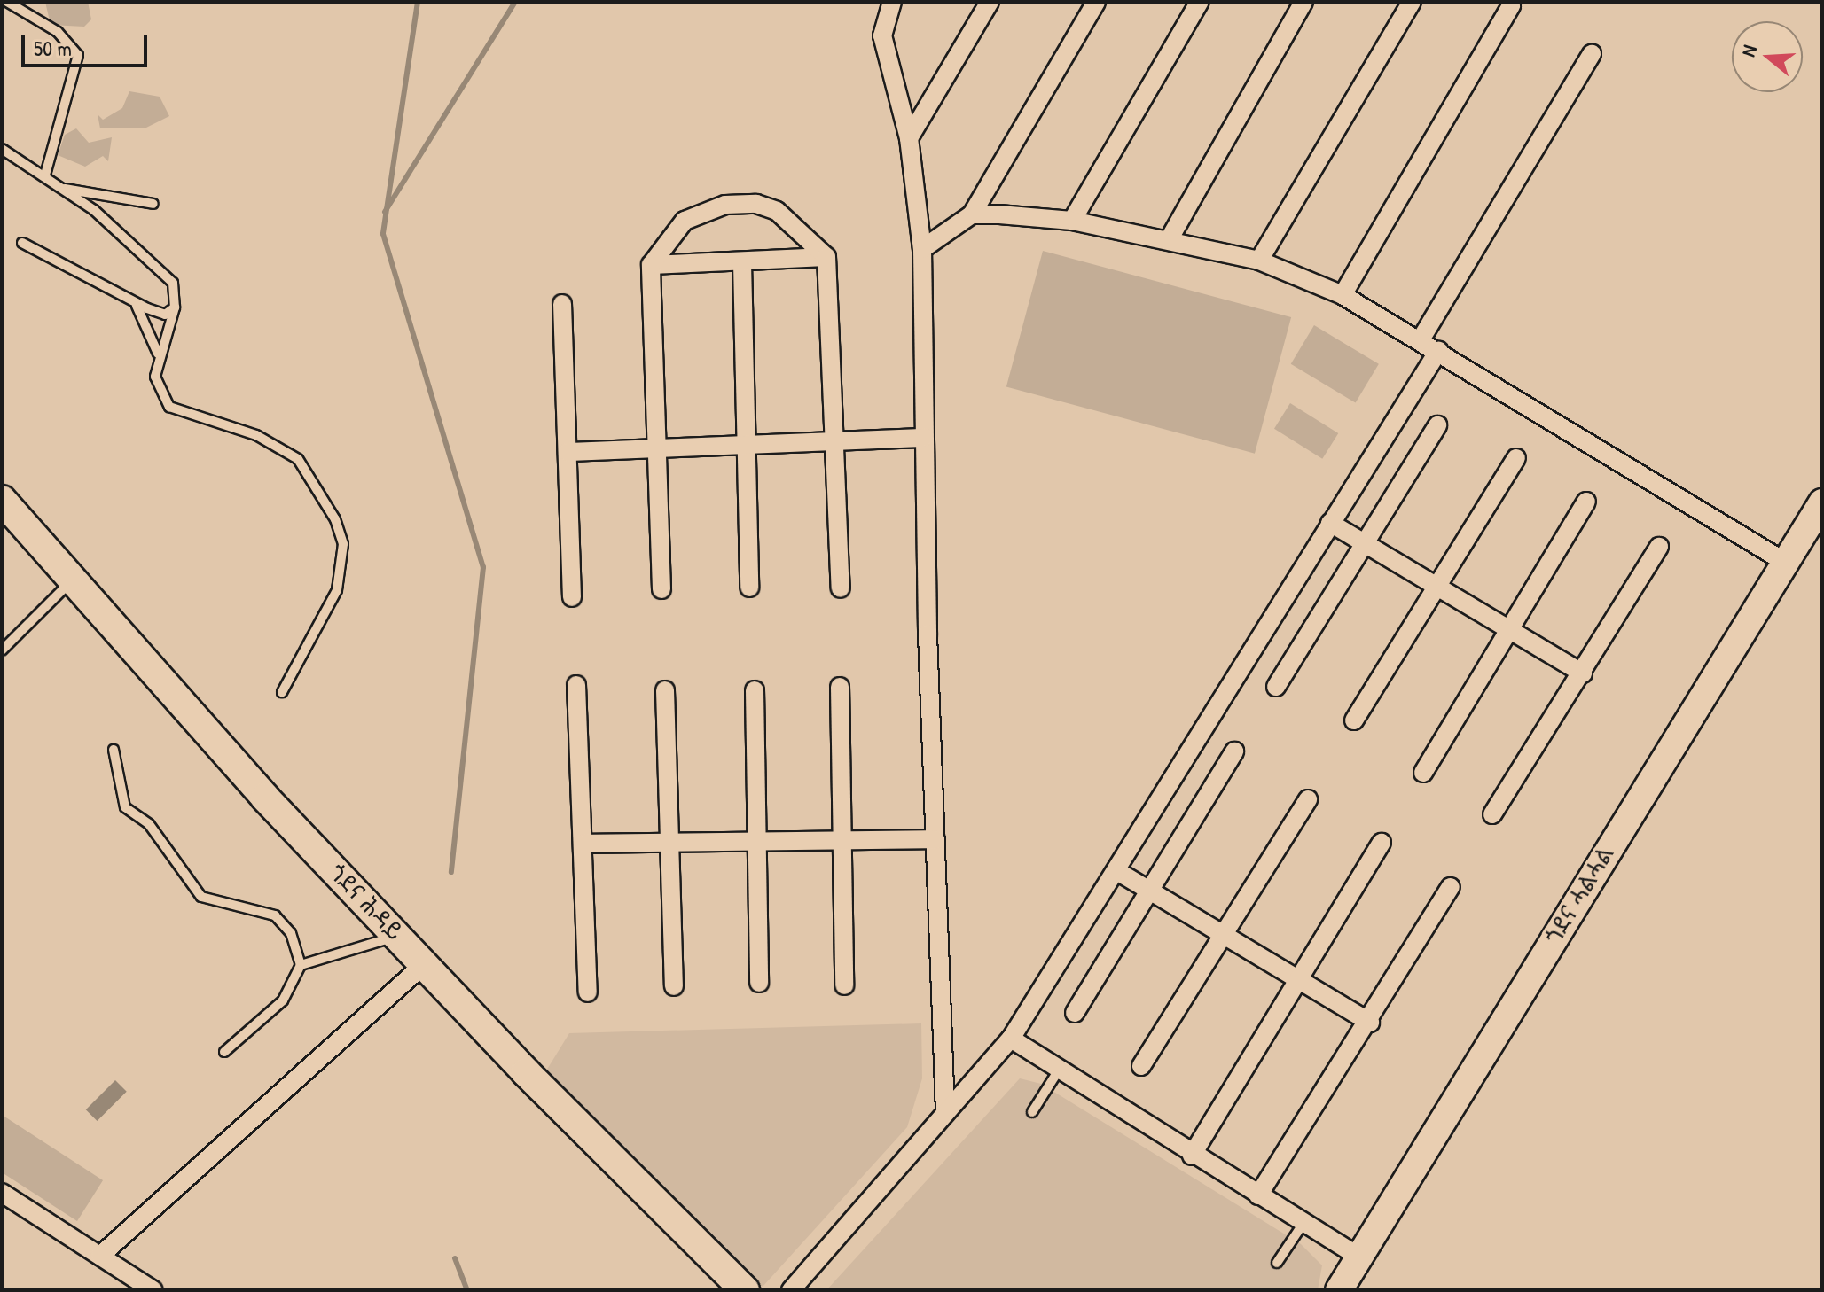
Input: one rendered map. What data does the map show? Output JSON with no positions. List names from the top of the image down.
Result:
{
  "streets": {
    "main road": ["ጎደና ሕዳይ"],
    "street": ["ጎደና ሓልሓል"]
  },
  "scale_bar": "50 m",
  "north": "left"
}
